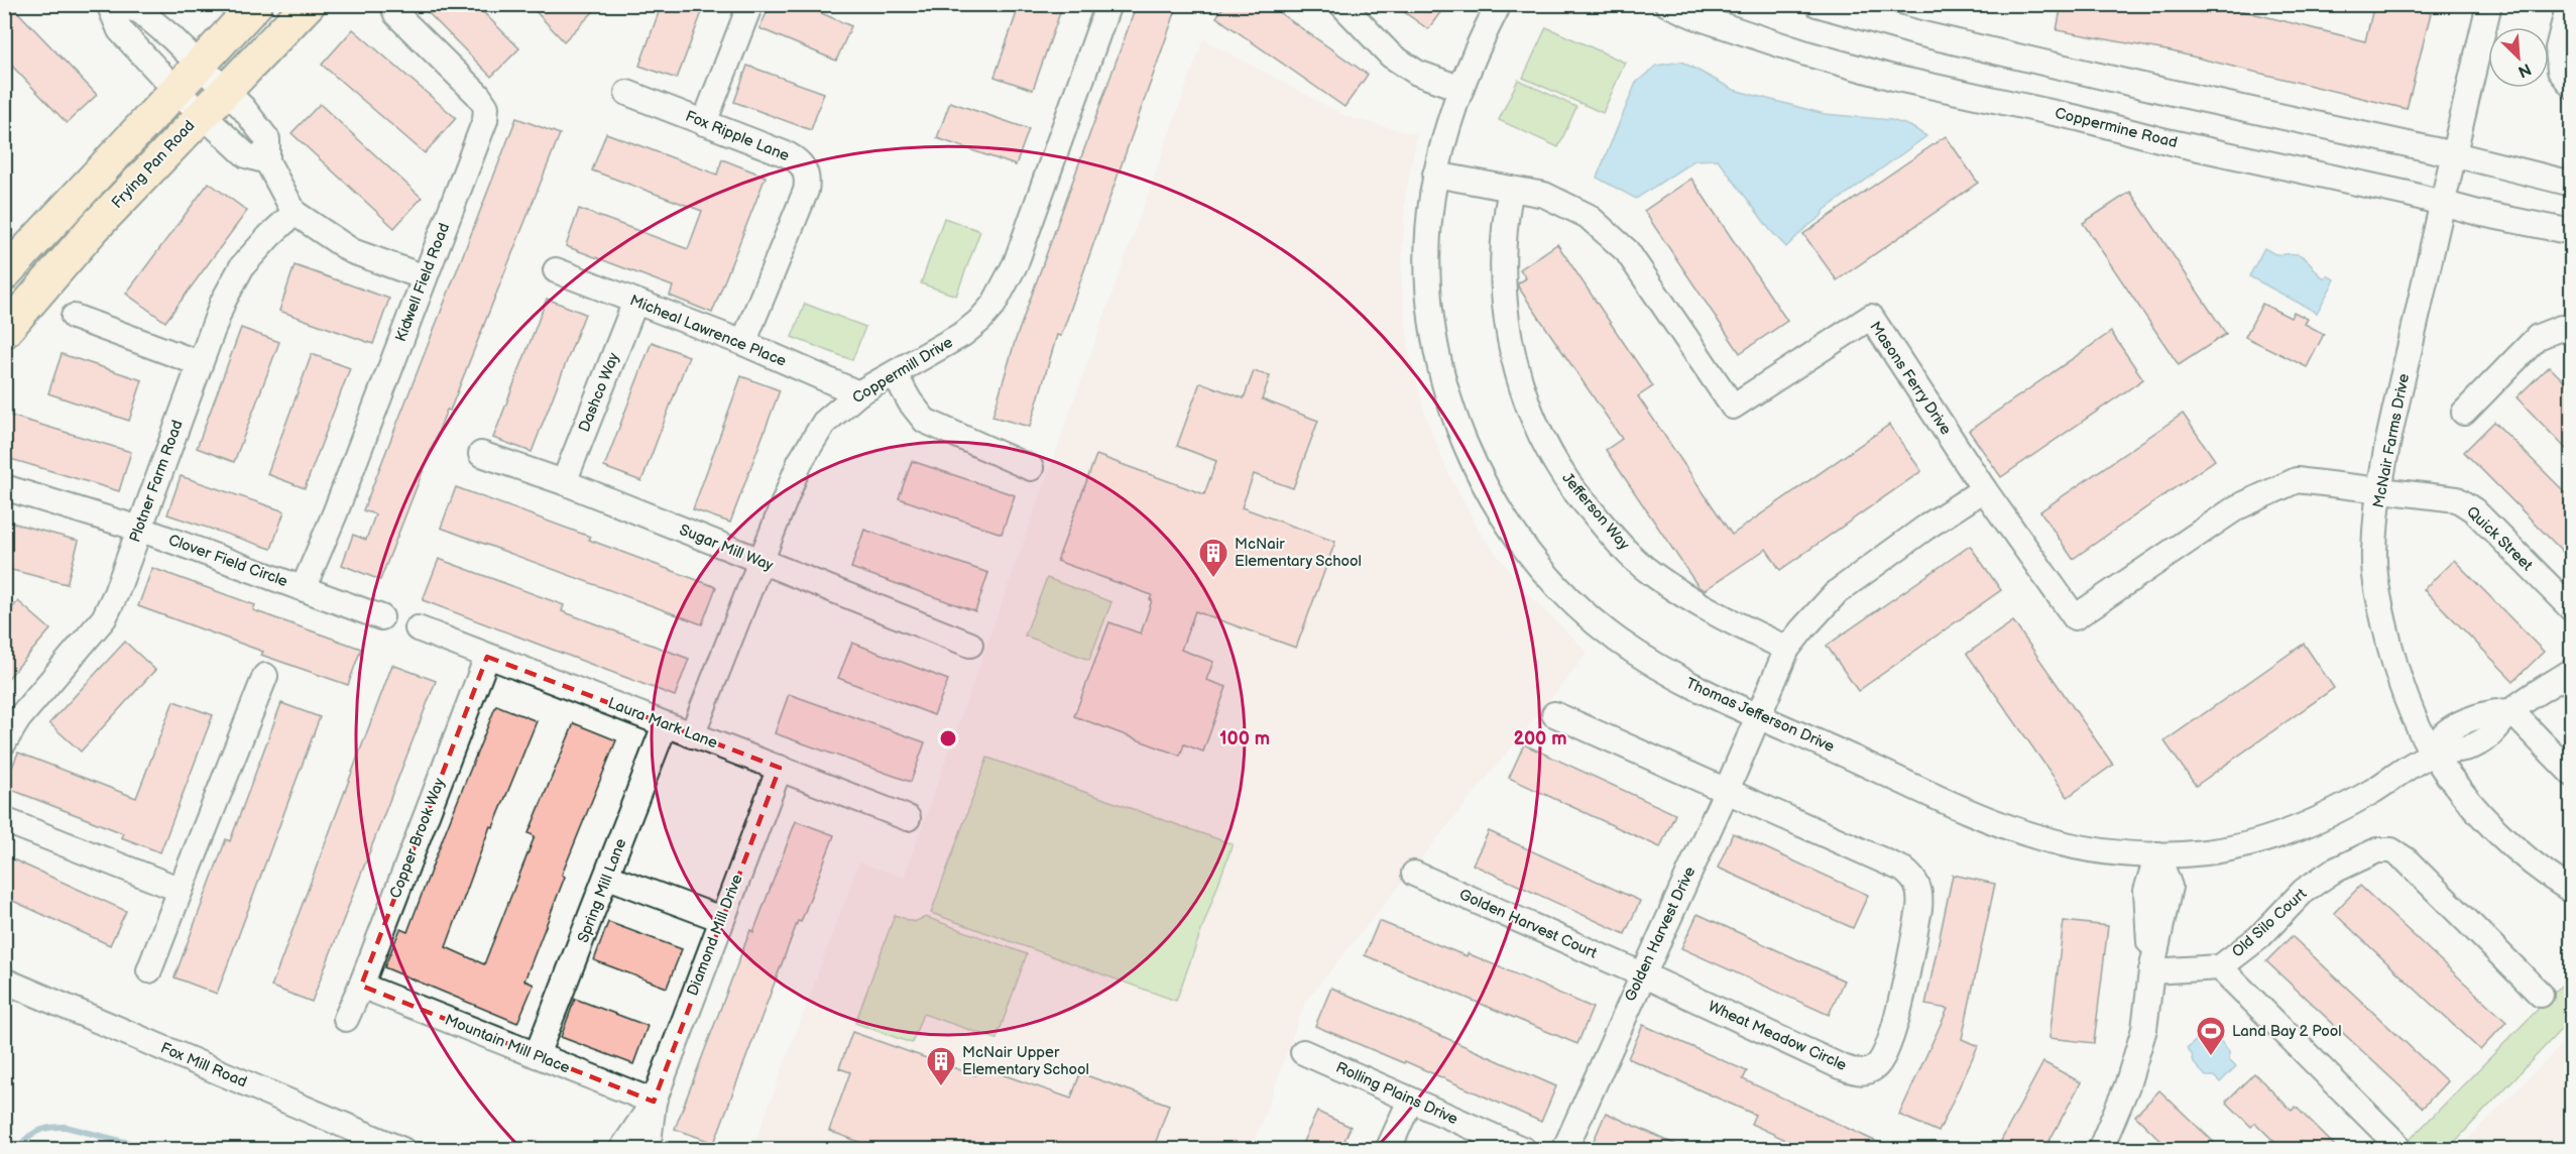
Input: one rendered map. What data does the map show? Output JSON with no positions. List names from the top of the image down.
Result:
{
  "streets": {
    "main road": ["Frying Pan Road"],
    "street": [
      "Coppermine Road",
      "Fox Ripple Lane",
      "Kidwell Field Road",
      "Micheal Lawrence Place",
      "Coppermill Drive",
      "Masons Ferry Drive",
      "Dashco Way",
      "McNair Farms Drive",
      "Plotner Farm Road",
      "Jefferson Way",
      "Quick Street",
      "Sugar Mill Way",
      "Clover Field Circle",
      "Thomas Jefferson Drive",
      "Laura Mark Lane",
      "Copper Brook Way",
      "Spring Mill Lane",
      "Old Silo Court",
      "Golden Harvest Court",
      "Golden Harvest Drive",
      "Diamond Mill Drive",
      "Wheat Meadow Circle",
      "Mountain Mill Place",
      "Fox Mill Road",
      "Rolling Plains Drive"
    ]
  },
  "crossings": [
    ["Coppermine Road", "McNair Farms Drive"],
    ["Fox Ripple Lane", "Micheal Lawrence Place"],
    ["Kidwell Field Road", "Clover Field Circle"],
    ["Micheal Lawrence Place", "Coppermill Drive"],
    ["Micheal Lawrence Place", "Dashco Way"],
    ["Coppermill Drive", "Sugar Mill Way"],
    ["Coppermill Drive", "Laura Mark Lane"],
    ["Masons Ferry Drive", "McNair Farms Drive"],
    ["Masons Ferry Drive", "Jefferson Way"],
    ["Masons Ferry Drive", "Quick Street"],
    ["Masons Ferry Drive", "Thomas Jefferson Drive"],
    ["Masons Ferry Drive", "Golden Harvest Drive"],
    ["Dashco Way", "Sugar Mill Way"],
    ["McNair Farms Drive", "Quick Street"],
    ["McNair Farms Drive", "Thomas Jefferson Drive"],
    ["Plotner Farm Road", "Clover Field Circle"],
    ["Jefferson Way", "Golden Harvest Drive"],
    ["Thomas Jefferson Drive", "Golden Harvest Drive"],
    ["Laura Mark Lane", "Copper Brook Way"],
    ["Laura Mark Lane", "Spring Mill Lane"],
    ["Laura Mark Lane", "Diamond Mill Drive"],
    ["Copper Brook Way", "Mountain Mill Place"],
    ["Spring Mill Lane", "Mountain Mill Place"],
    ["Golden Harvest Court", "Golden Harvest Drive"],
    ["Golden Harvest Court", "Wheat Meadow Circle"],
    ["Golden Harvest Drive", "Wheat Meadow Circle"],
    ["Diamond Mill Drive", "Mountain Mill Place"]
  ],
  "places": {
    "building": ["McNair Elementary School", "McNair Upper Elementary School"],
    "sports": ["Land Bay 2 Pool"]
  },
  "north": "bottom right",
  "rings": ["100 m", "200 m"]
}
